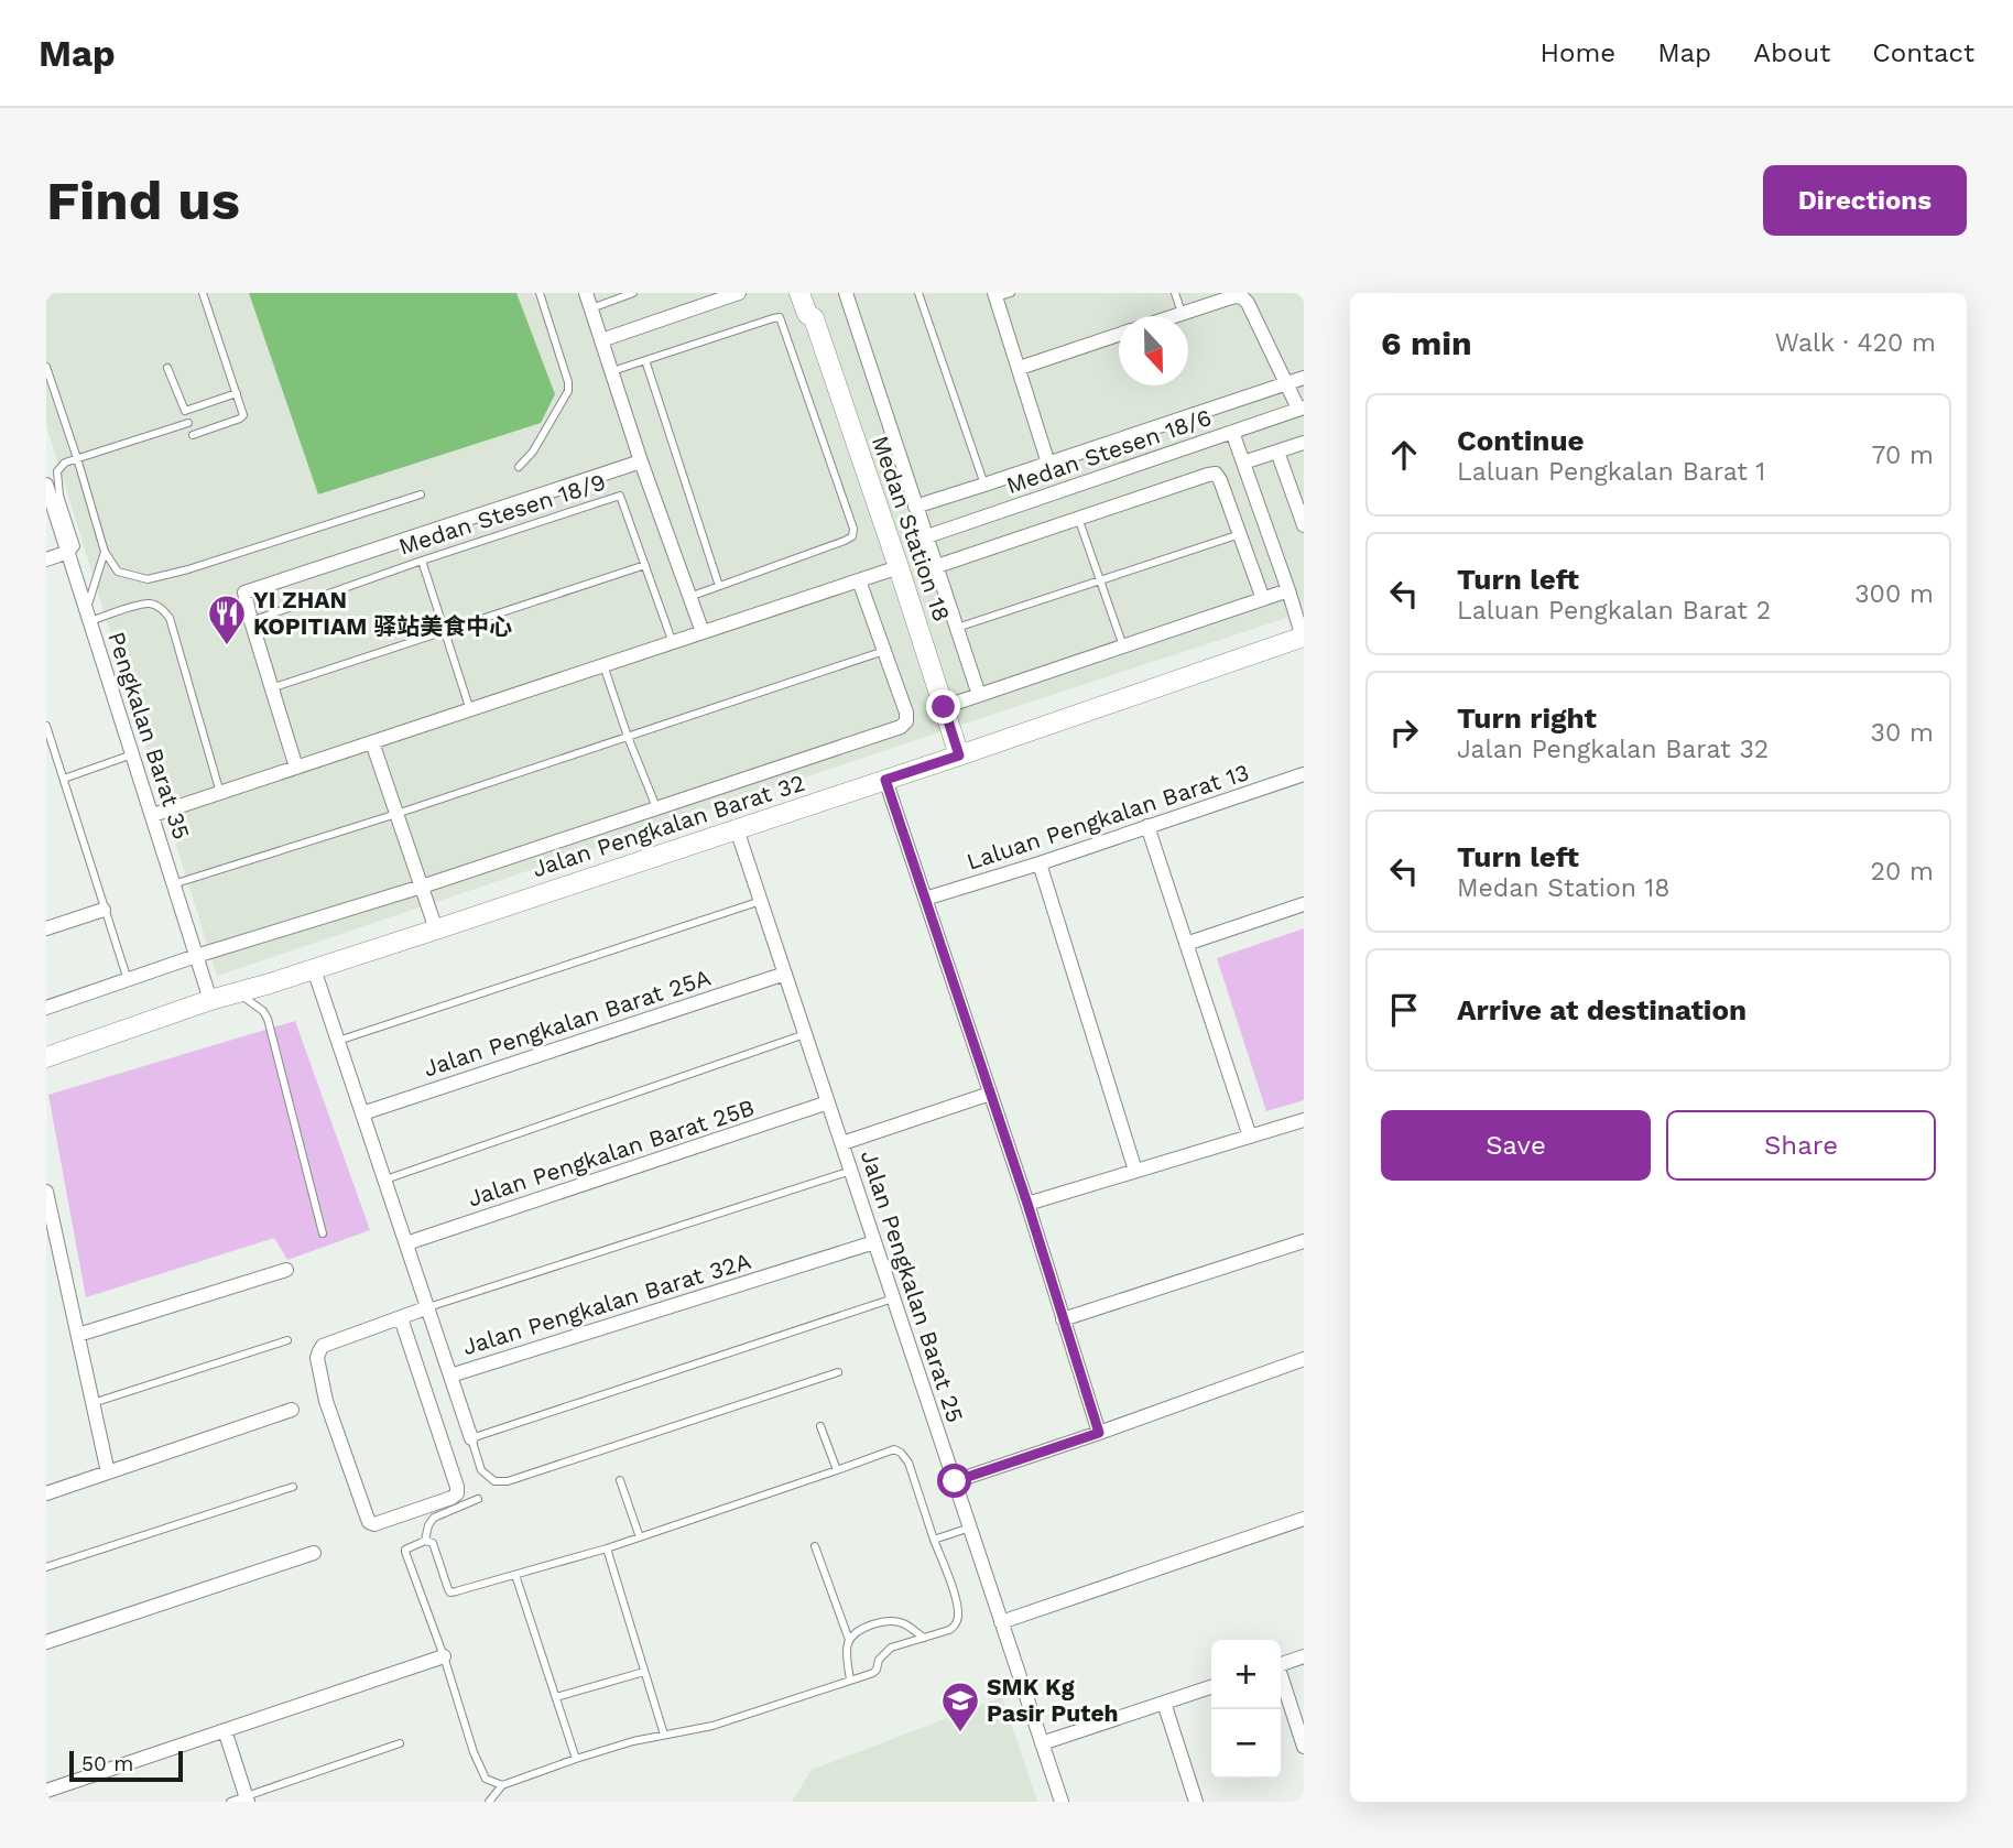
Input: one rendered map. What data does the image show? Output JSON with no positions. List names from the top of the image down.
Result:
{
  "streets": {
    "street": [
      "Medan Stesen 18/6",
      "Medan Stesen 18/9",
      "Medan Station 18",
      "Pengkalan Barat 35",
      "Laluan Pengkalan Barat 13",
      "Jalan Pengkalan Barat 32",
      "Jalan Pengkalan Barat 25A",
      "Jalan Pengkalan Barat 25B",
      "Jalan Pengkalan Barat 25",
      "Jalan Pengkalan Barat 32A"
    ]
  },
  "crossings": [
    ["Medan Station 18", "Jalan Pengkalan Barat 32"],
    ["Pengkalan Barat 35", "Jalan Pengkalan Barat 32"],
    ["Jalan Pengkalan Barat 32", "Jalan Pengkalan Barat 25"],
    ["Jalan Pengkalan Barat 32", "Jalan Pengkalan Barat 32A"],
    ["Jalan Pengkalan Barat 25A", "Jalan Pengkalan Barat 25"],
    ["Jalan Pengkalan Barat 25A", "Jalan Pengkalan Barat 32A"],
    ["Jalan Pengkalan Barat 25B", "Jalan Pengkalan Barat 25"],
    ["Jalan Pengkalan Barat 25B", "Jalan Pengkalan Barat 32A"],
    ["Jalan Pengkalan Barat 25", "Jalan Pengkalan Barat 32A"]
  ],
  "places": {
    "restaurant": ["YI ZHAN KOPITIAM 驿站美食中心"],
    "school or university": ["SMK Kg Pasir Puteh"]
  },
  "scale_bar": "50 m",
  "north": "bottom",
  "page": {
    "header": "Map",
    "nav": [
      "Home",
      "Map",
      "About",
      "Contact"
    ],
    "buttons": [
      "Directions",
      ["Save", "Share"]
    ],
    "title": "Find us",
    "heading": ["6 min", "Walk · 420 m"],
    "list": [
      ["Continue", "Laluan Pengkalan Barat 1", "70 m"],
      ["Turn left", "Laluan Pengkalan Barat 2", "300 m"],
      ["Turn right", "Jalan Pengkalan Barat 32", "30 m"],
      ["Turn left", "Medan Station 18", "20 m"],
      "Arrive at destination"
    ],
    "map_buttons": ["+", "−"],
    "scale": "50 m"
  }
}
